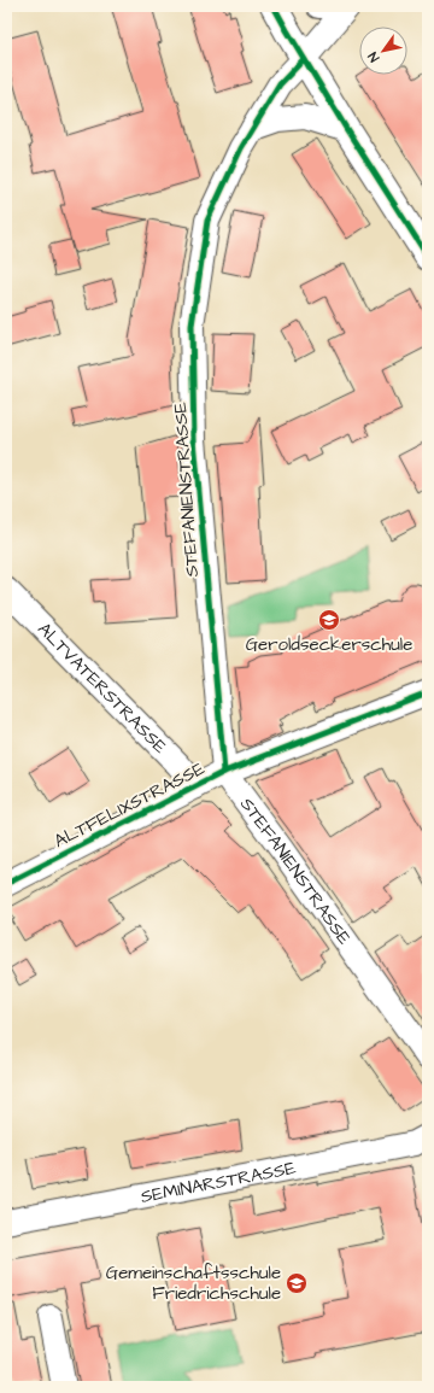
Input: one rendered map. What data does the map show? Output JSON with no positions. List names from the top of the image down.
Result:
{
  "streets": {
    "street": [
      "STEFANIENSTRASSE",
      "ALTVATERSTRASSE",
      "ALTFELIXSTRASSE",
      "SEMINARSTRASSE"
    ]
  },
  "crossings": [
    ["STEFANIENSTRASSE", "ALTFELIXSTRASSE"],
    ["ALTVATERSTRASSE", "ALTFELIXSTRASSE"]
  ],
  "places": {
    "school or university": ["Geroldseckerschule", "Gemeinschaftsschule Friedrichschule"]
  },
  "north": "bottom left"
}
